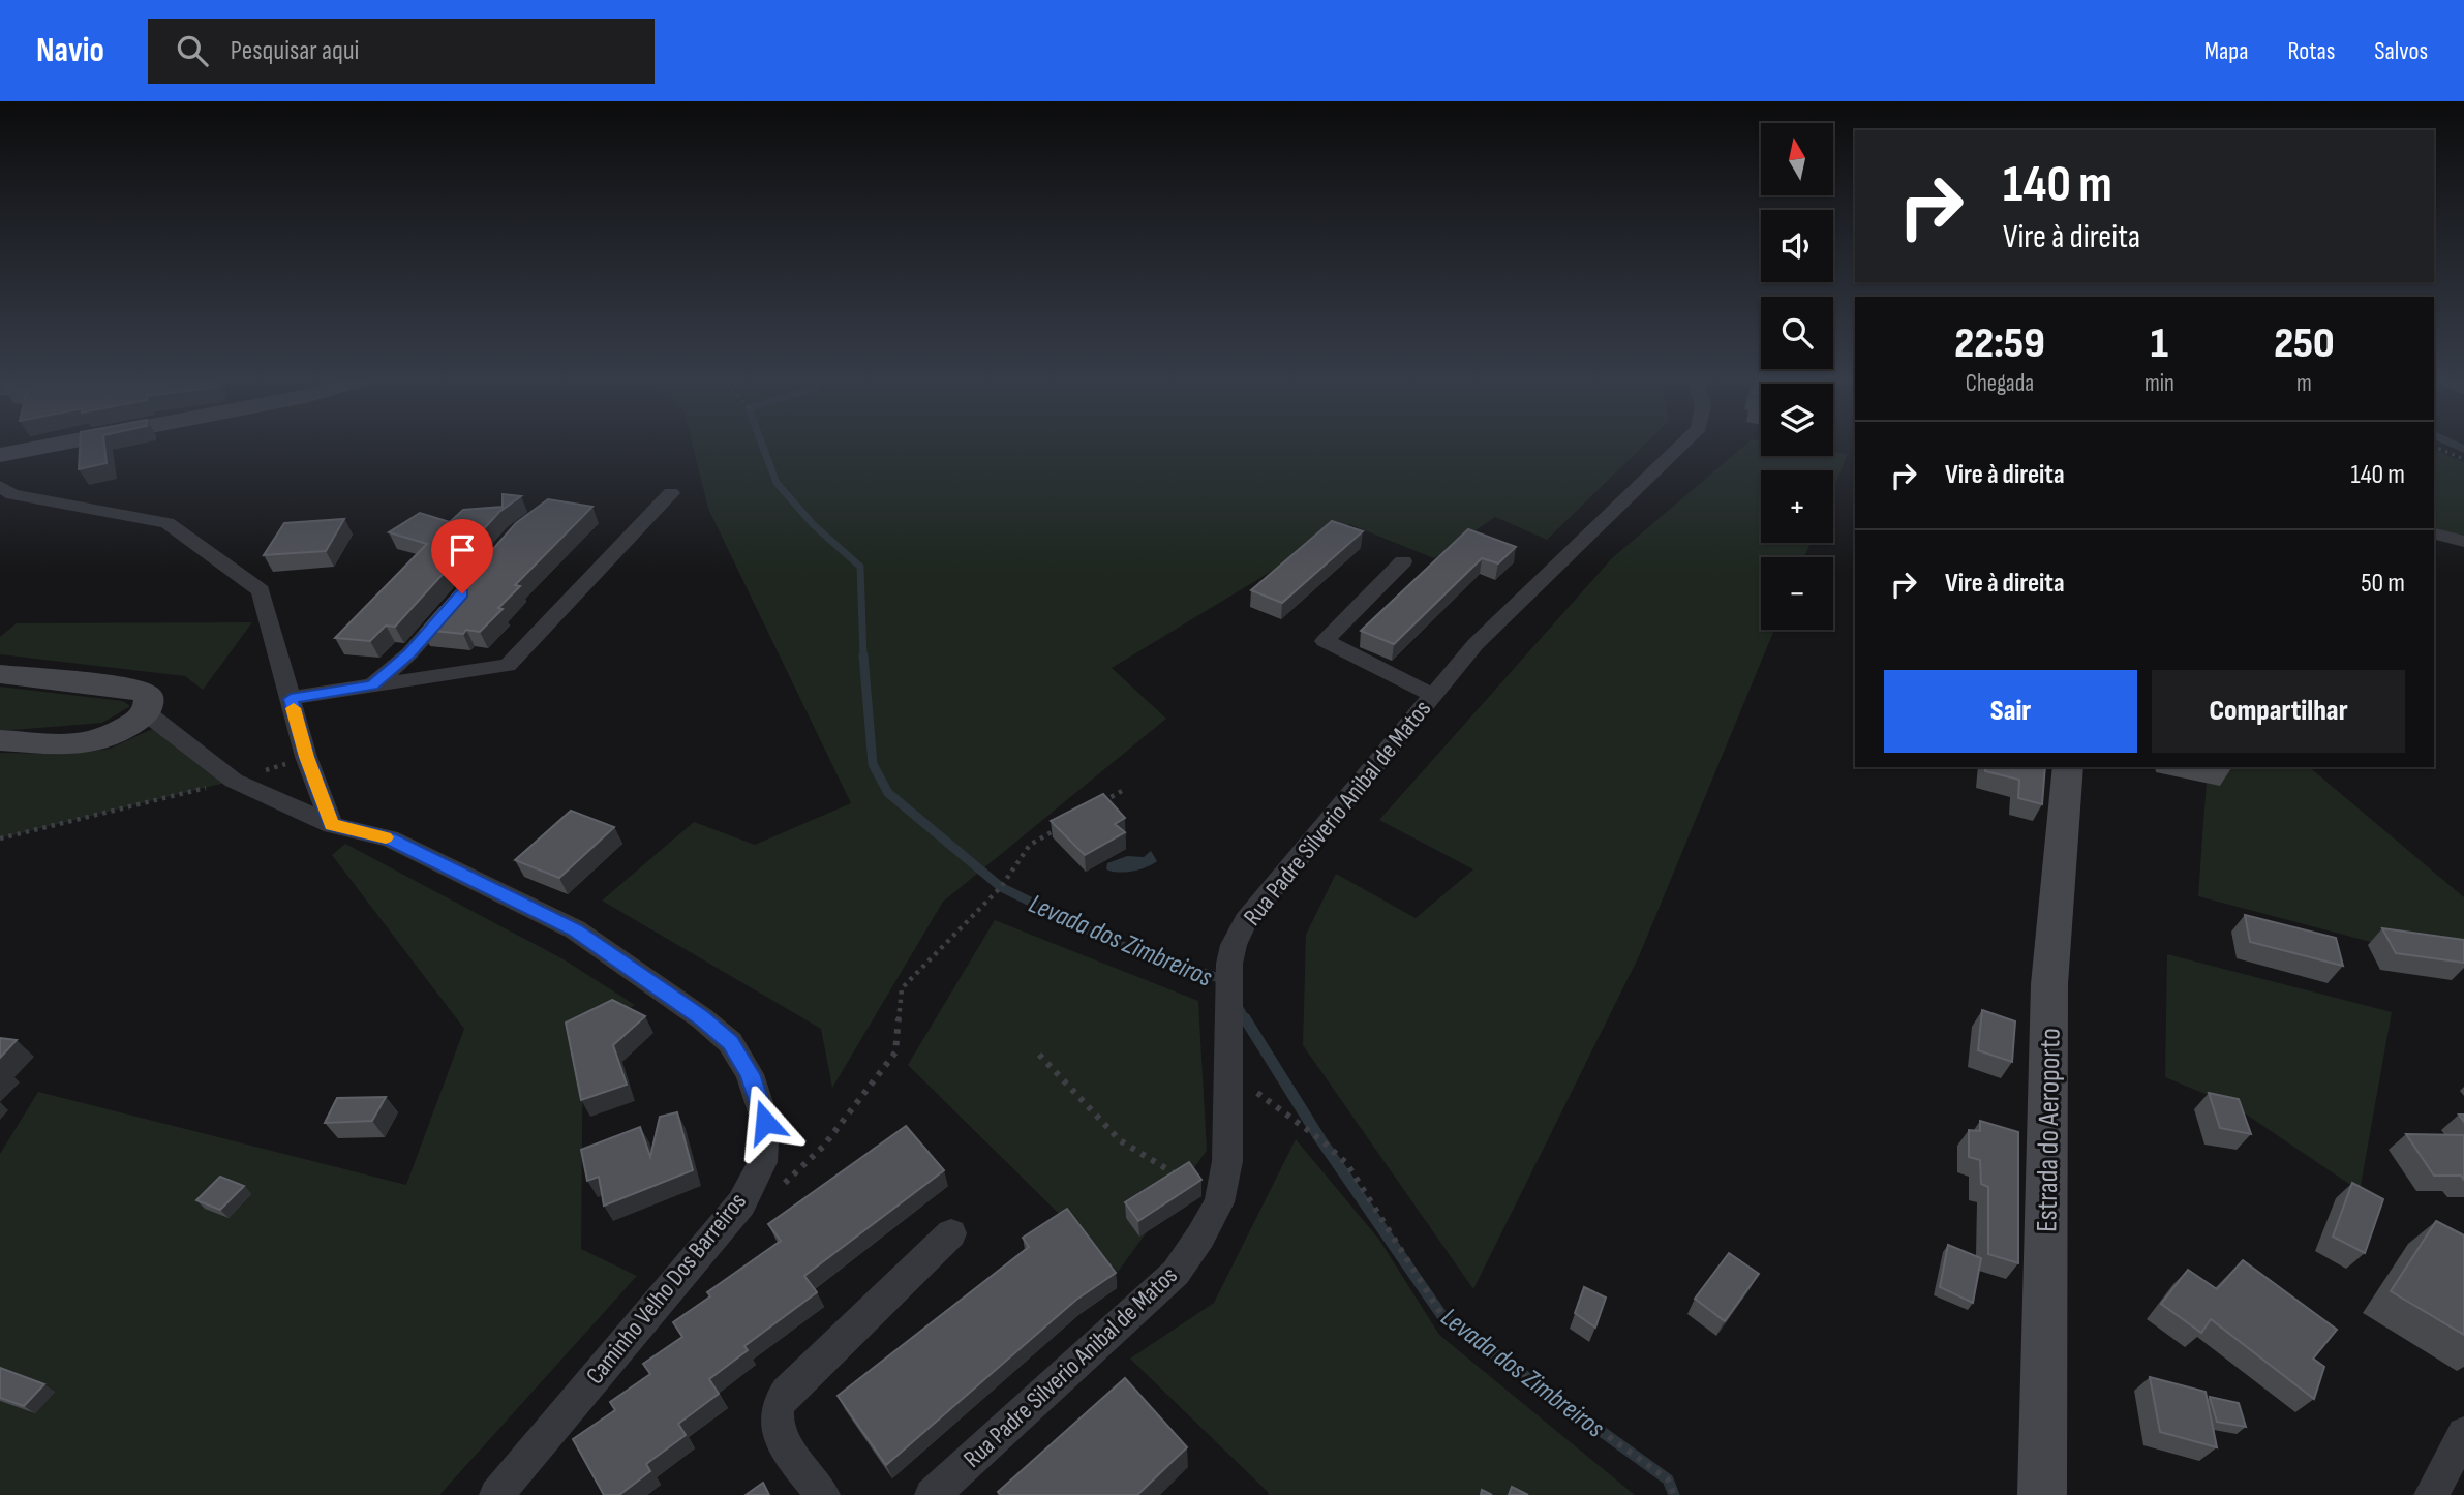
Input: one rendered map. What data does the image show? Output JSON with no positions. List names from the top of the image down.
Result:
{
  "streets": {
    "main road": ["Estrada do Aeroporto"],
    "street": ["Rua Padre Silverio Anibal de Matos", "Caminho Velho Dos Barreiros"]
  },
  "water": ["Levada dos Zimbreiros"],
  "north": "top",
  "page": {
    "header": "Navio",
    "search": "Pesquisar aqui",
    "nav": ["Mapa", "Rotas", "Salvos"],
    "map_buttons": ["+", "−"],
    "turn": ["140 m", "Vire à direita"],
    "eta": [
      "22:59",
      "Chegada",
      "1",
      "min",
      "250",
      "m"
    ],
    "list": [
      {
        "name": "Vire à direita",
        "value": "140 m"
      },
      {
        "name": "Vire à direita",
        "value": "50 m"
      }
    ],
    "buttons": ["Sair", "Compartilhar"]
  }
}
